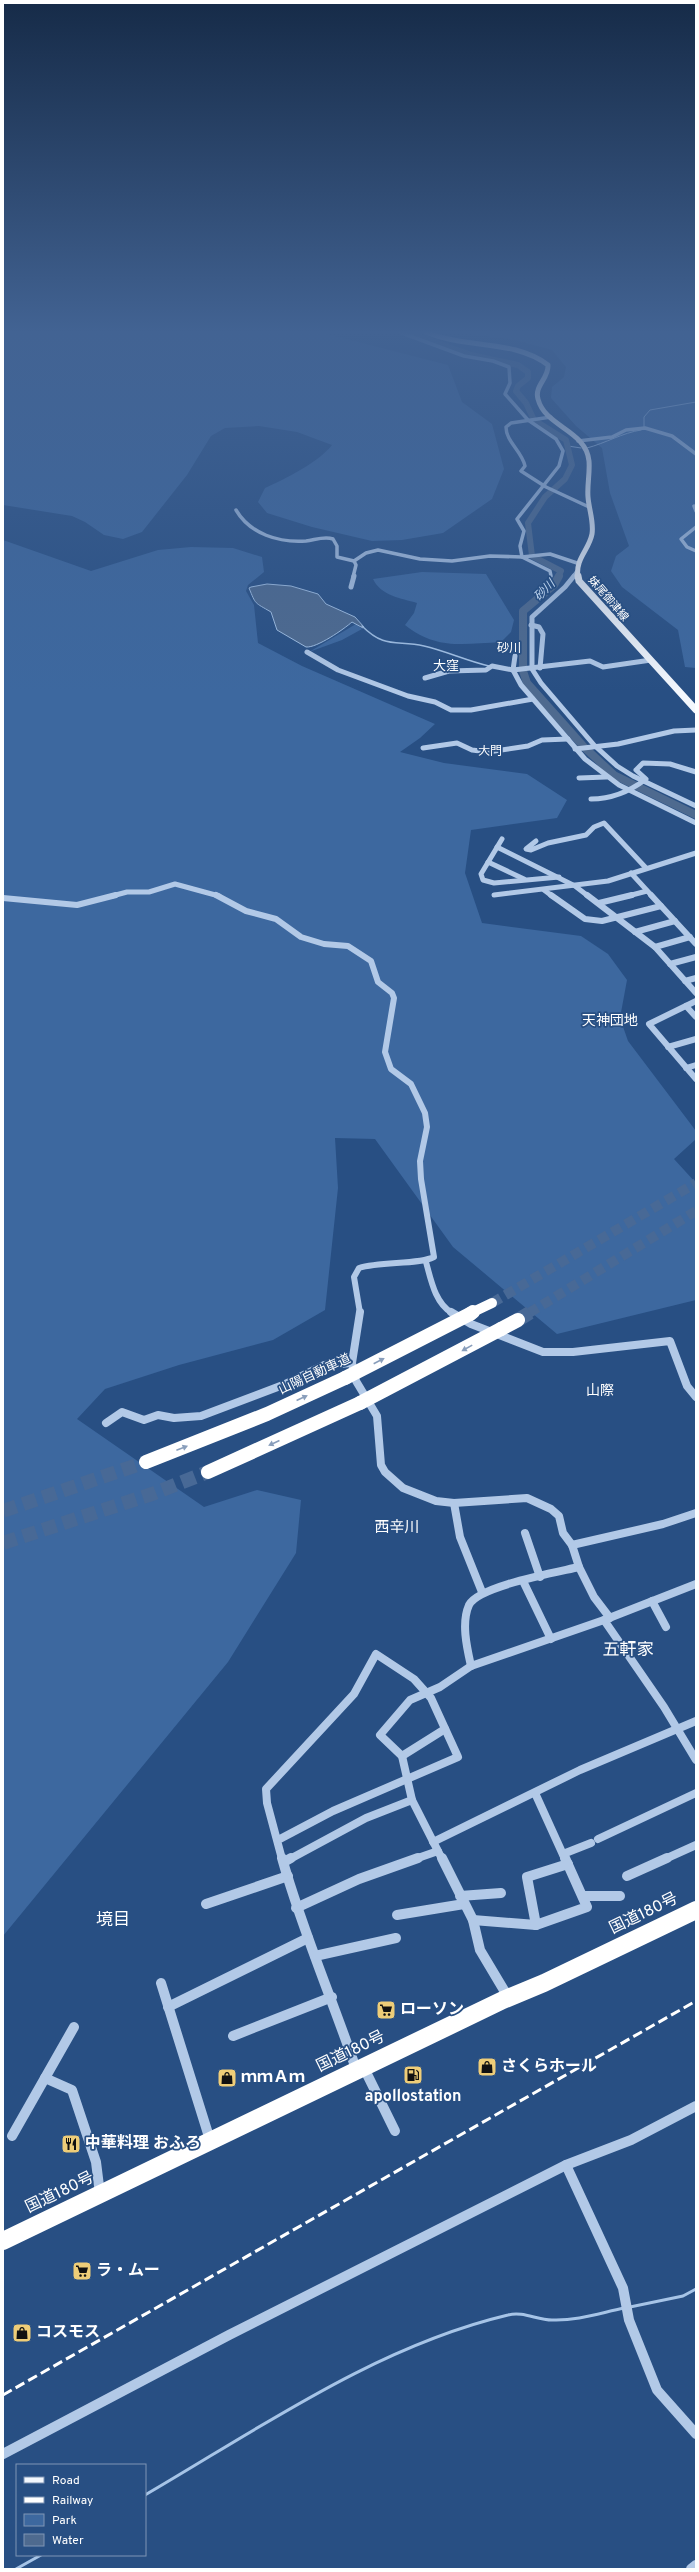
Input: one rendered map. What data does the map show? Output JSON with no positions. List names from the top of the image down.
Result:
{
  "streets": {
    "highway": ["山陽自動車道", "国道180号"],
    "main road": ["妹尾御津線"]
  },
  "districts": [
    "砂川",
    "大窪",
    "大門",
    "天神団地",
    "山際",
    "西辛川",
    "五軒家",
    "境目"
  ],
  "water": ["砂川"],
  "places": {
    "supermarket": ["ローソン", "ラ・ムー"],
    "shop": ["さくらホール", "ｍｍＡｍ", "コスモス"],
    "fuel station": ["apollostation"],
    "restaurant": ["中華料理 おふろ"]
  },
  "legend": [
    "Road",
    "Railway",
    "Park",
    "Water"
  ]
}
